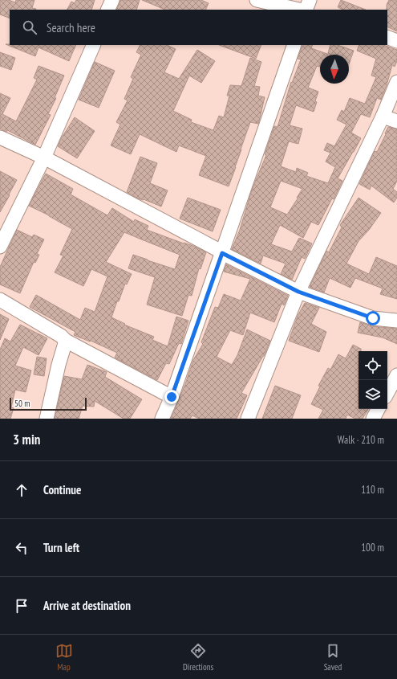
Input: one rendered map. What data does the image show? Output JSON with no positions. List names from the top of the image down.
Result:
{
  "scale_bar": "50 m",
  "north": "bottom",
  "page": {
    "search": "Search here",
    "scale": "50 m",
    "heading": ["3 min", "Walk · 210 m"],
    "list": [
      ["Continue", "110 m"],
      ["Turn left", "100 m"],
      "Arrive at destination"
    ],
    "nav": ["Map", "Directions", "Saved"]
  }
}
